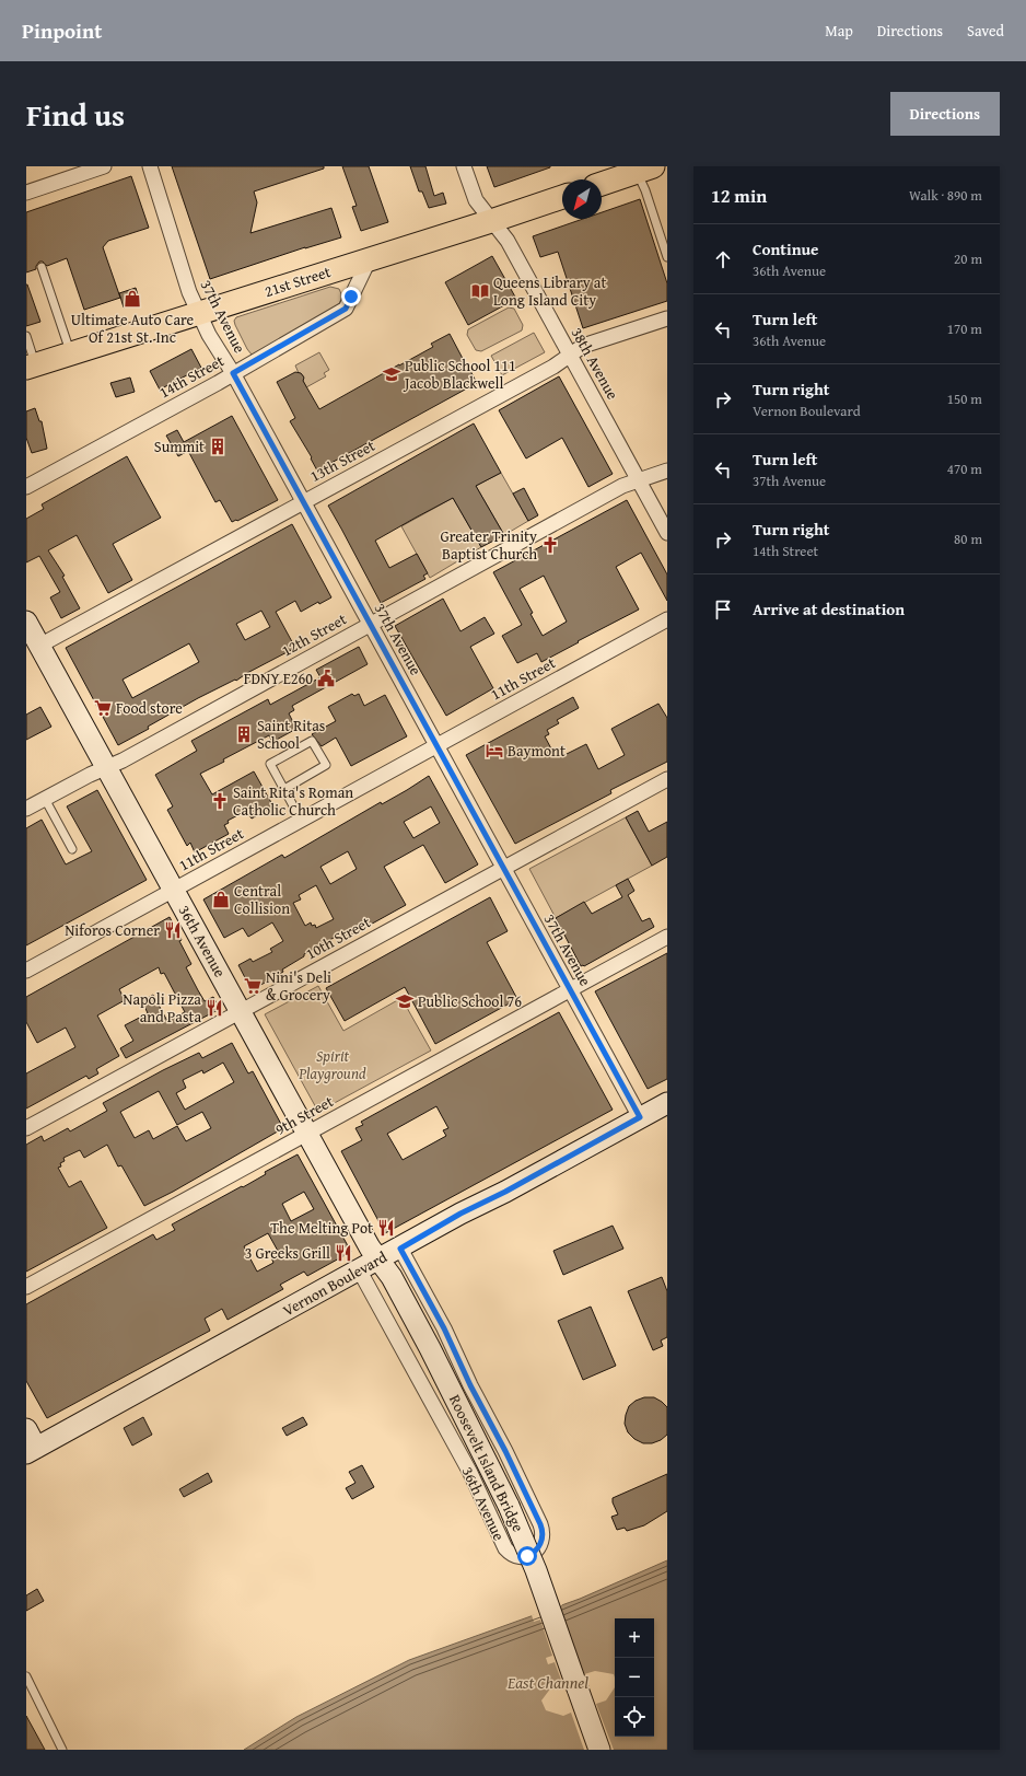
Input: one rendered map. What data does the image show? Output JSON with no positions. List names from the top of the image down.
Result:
{
  "streets": {
    "main road": [
      "21st Street",
      "36th Avenue",
      "Vernon Boulevard",
      "Roosevelt Island Bridge"
    ],
    "street": [
      "37th Avenue",
      "38th Avenue",
      "14th Street",
      "13th Street",
      "12th Street",
      "11th Street",
      "10th Street",
      "9th Street"
    ]
  },
  "crossings": [
    ["21st Street", "37th Avenue"],
    ["21st Street", "38th Avenue"],
    ["21st Street", "14th Street"],
    ["37th Avenue", "14th Street"],
    ["37th Avenue", "13th Street"],
    ["37th Avenue", "12th Street"],
    ["37th Avenue", "11th Street"],
    ["37th Avenue", "10th Street"],
    ["37th Avenue", "9th Street"],
    ["37th Avenue", "Vernon Boulevard"],
    ["38th Avenue", "13th Street"],
    ["38th Avenue", "12th Street"],
    ["13th Street", "36th Avenue"],
    ["12th Street", "36th Avenue"],
    ["11th Street", "36th Avenue"],
    ["10th Street", "36th Avenue"],
    ["36th Avenue", "9th Street"],
    ["36th Avenue", "Vernon Boulevard"],
    ["36th Avenue", "Roosevelt Island Bridge"],
    ["Vernon Boulevard", "Roosevelt Island Bridge"]
  ],
  "water": ["East Channel"],
  "parks": ["Spirit Playground"],
  "places": {
    "library": ["Queens Library at Long Island City"],
    "shop": ["Ultimate Auto Care Of 21st St. Inc", "Central Collision"],
    "school or university": ["Public School 111 Jacob Blackwell", "Public School 76"],
    "building": ["Summit", "Saint Ritas School"],
    "church": ["Greater Trinity Baptist Church", "Saint Rita's Roman Catholic Church"],
    "public building": ["FDNY E260"],
    "supermarket": ["Food store", "Nini's Deli & Grocery"],
    "hotel": ["Baymont"],
    "restaurant": [
      "Niforos Corner",
      "Napoli Pizza and Pasta",
      "The Melting Pot",
      "3 Greeks Grill"
    ]
  },
  "north": "bottom left",
  "page": {
    "header": "Pinpoint",
    "nav": ["Map", "Directions", "Saved"],
    "title": "Find us",
    "buttons": "Directions",
    "heading": ["12 min", "Walk · 890 m"],
    "list": [
      ["Continue", "36th Avenue", "20 m"],
      ["Turn left", "36th Avenue", "170 m"],
      ["Turn right", "Vernon Boulevard", "150 m"],
      ["Turn left", "37th Avenue", "470 m"],
      ["Turn right", "14th Street", "80 m"],
      "Arrive at destination"
    ],
    "map_buttons": ["+", "−"]
  }
}
